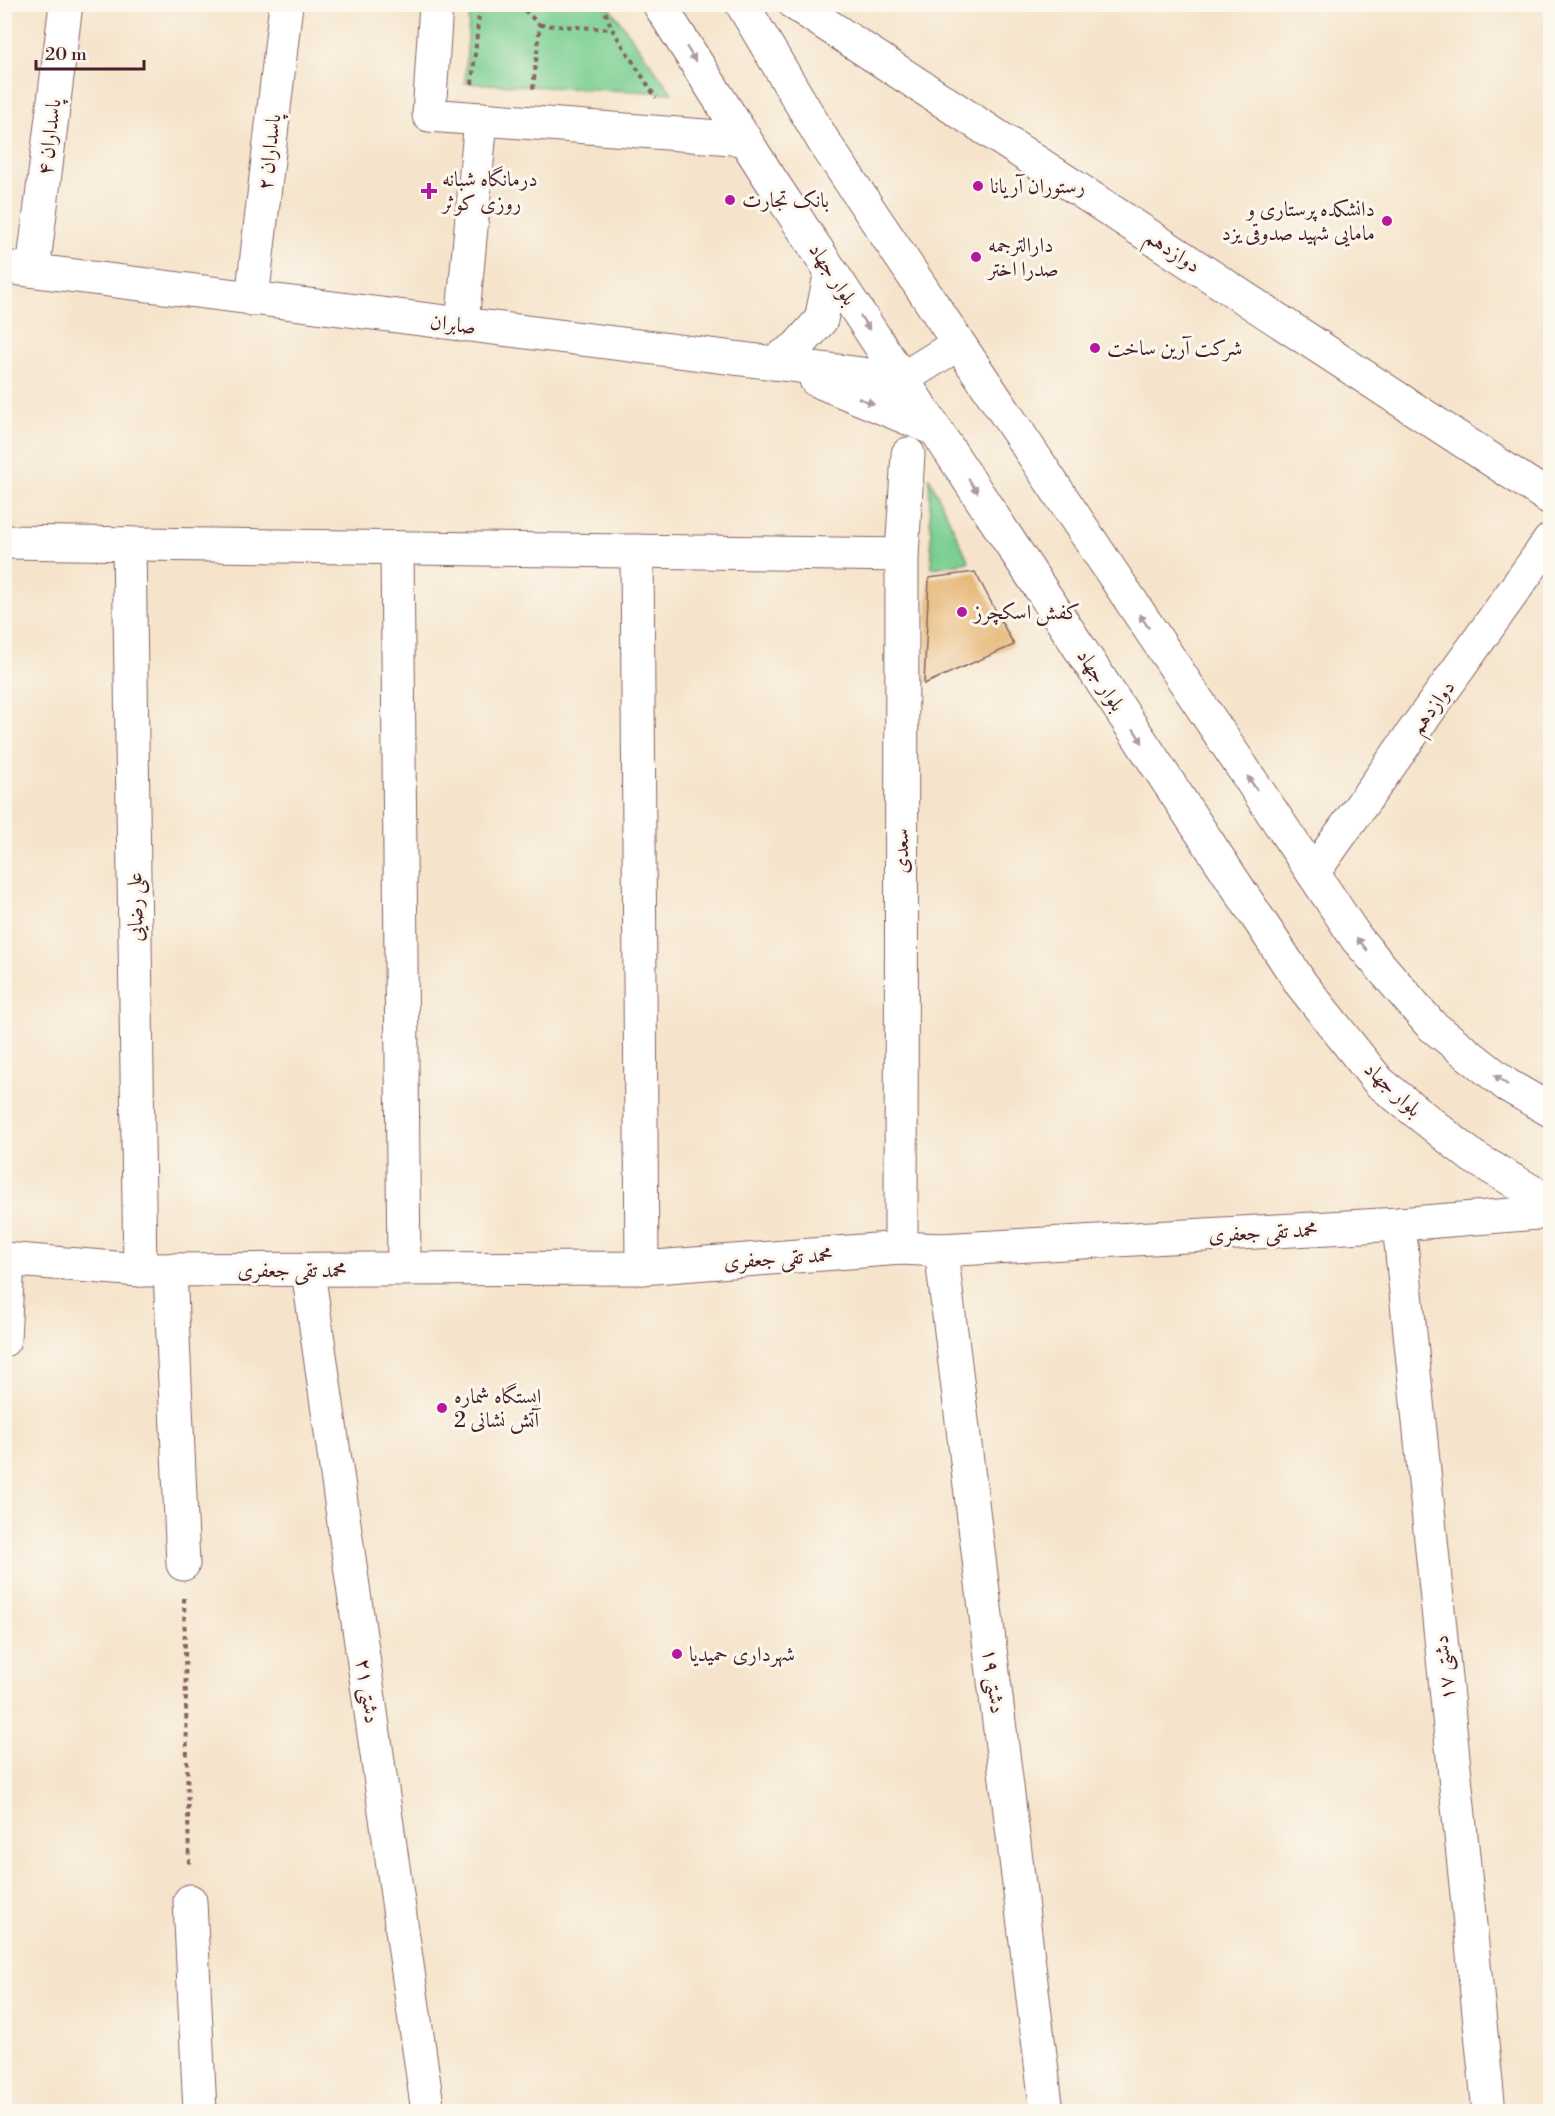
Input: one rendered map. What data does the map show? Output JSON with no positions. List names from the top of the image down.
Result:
{
  "streets": {
    "street": [
      "پاسداران ۴",
      "پاسداران ۲",
      "دوازدهم",
      "بلوار جهاد",
      "صابران",
      "سعدی",
      "علی رضایی",
      "محمد تقی جعفری",
      "دشتی ۱۷",
      "دشتی ۱۹",
      "دشتی ۲۱"
    ]
  },
  "crossings": [
    ["پاسداران ۴", "صابران"],
    ["پاسداران ۲", "صابران"],
    ["بلوار جهاد", "صابران"],
    ["سعدی", "محمد تقی جعفری"],
    ["علی رضایی", "محمد تقی جعفری"],
    ["محمد تقی جعفری", "دشتی ۱۷"],
    ["محمد تقی جعفری", "دشتی ۱۹"],
    ["محمد تقی جعفری", "دشتی ۲۱"]
  ],
  "places": {
    "other": [
      "رستوران آریانا",
      "بانک تجارت",
      "دانشکده پرستاری و مامایی شهید صدوقی یزد",
      "دارالترجمه صدرا اختر",
      "شرکت آرین ساخت",
      "کفش اسکچرز",
      "ایستگاه شماره 2 آتش نشانی",
      "شهرداری حمیدیا"
    ],
    "health": ["درمانگاه شبانه روزی کوثر"]
  },
  "scale_bar": "20 m"
}
